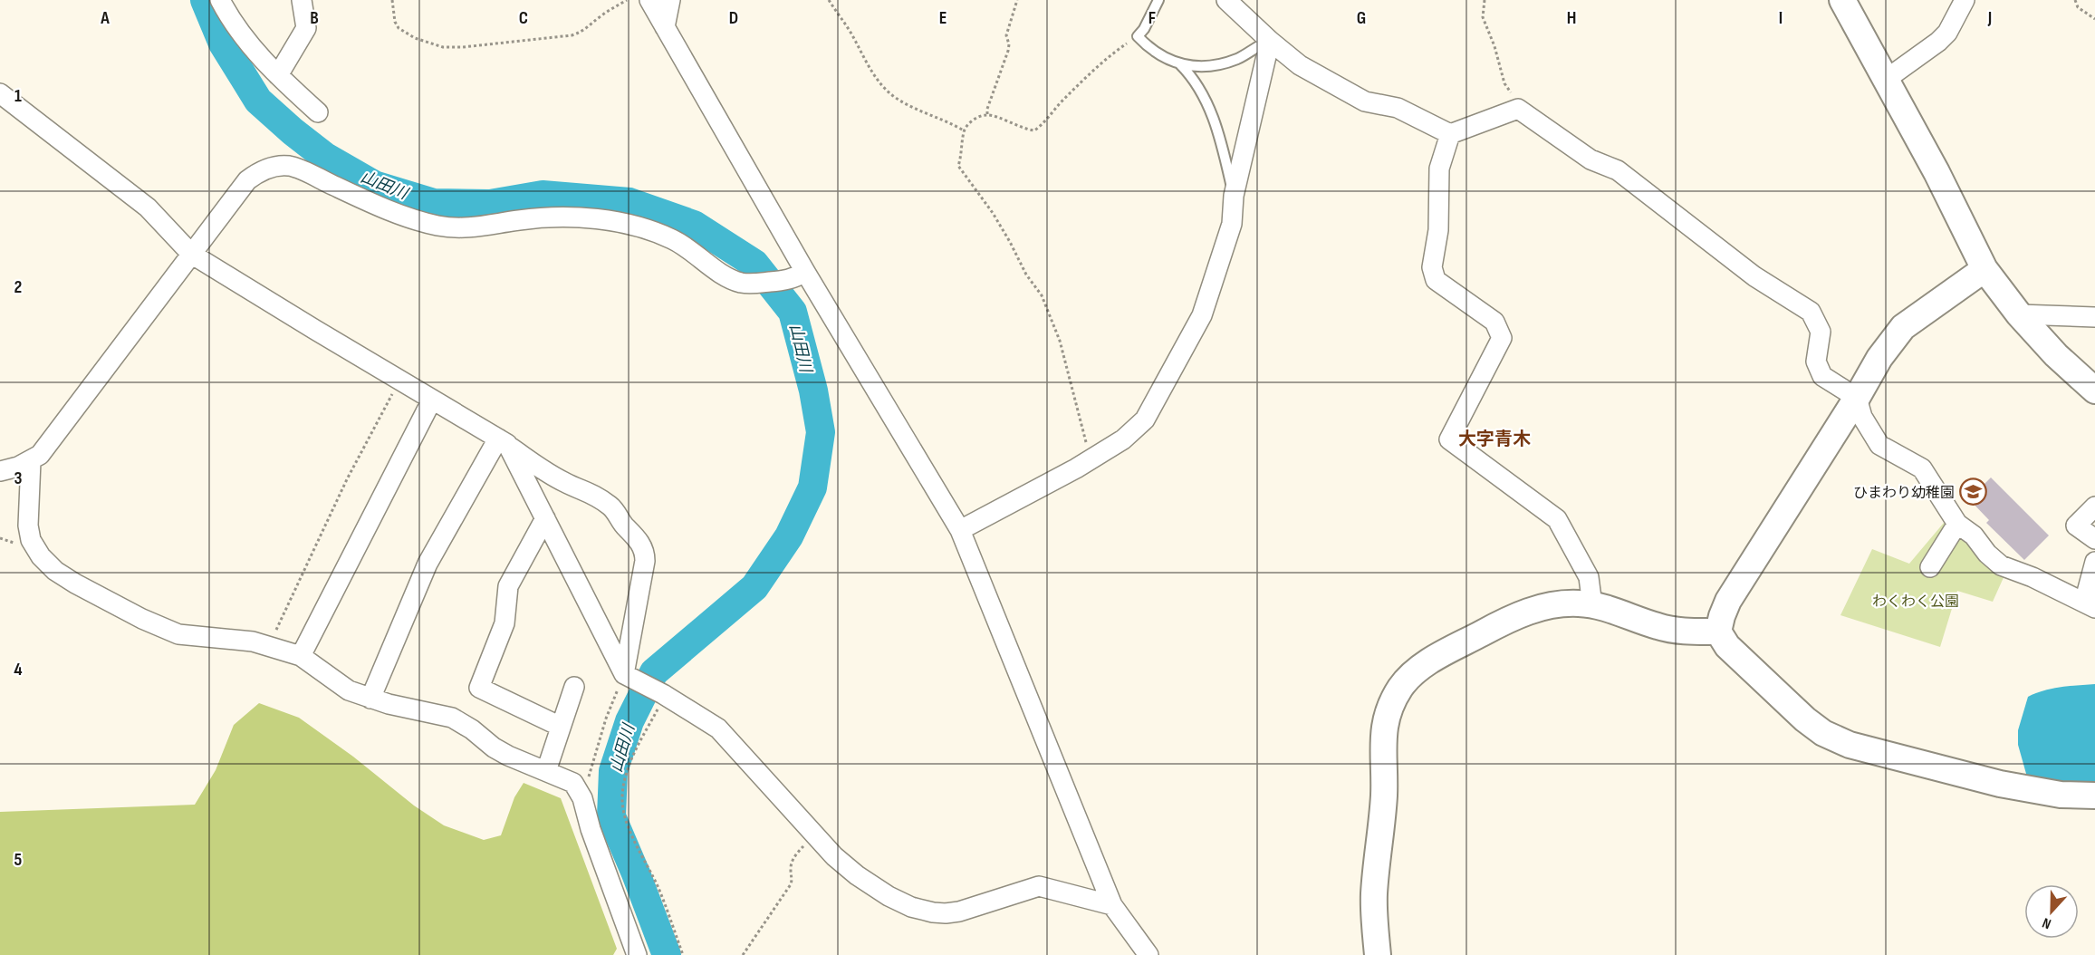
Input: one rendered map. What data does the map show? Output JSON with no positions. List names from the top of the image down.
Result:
{
  "districts": ["大字青木"],
  "water": ["山田川"],
  "parks": ["わくわく公園"],
  "places": {
    "school or university": ["ひまわり幼稚園"]
  },
  "north": "bottom",
  "grid": {
    "columns": [
      "A",
      "B",
      "C",
      "D",
      "E",
      "F",
      "G",
      "H",
      "I",
      "J"
    ],
    "rows": [
      "1",
      "2",
      "3",
      "4",
      "5"
    ]
  }
}
